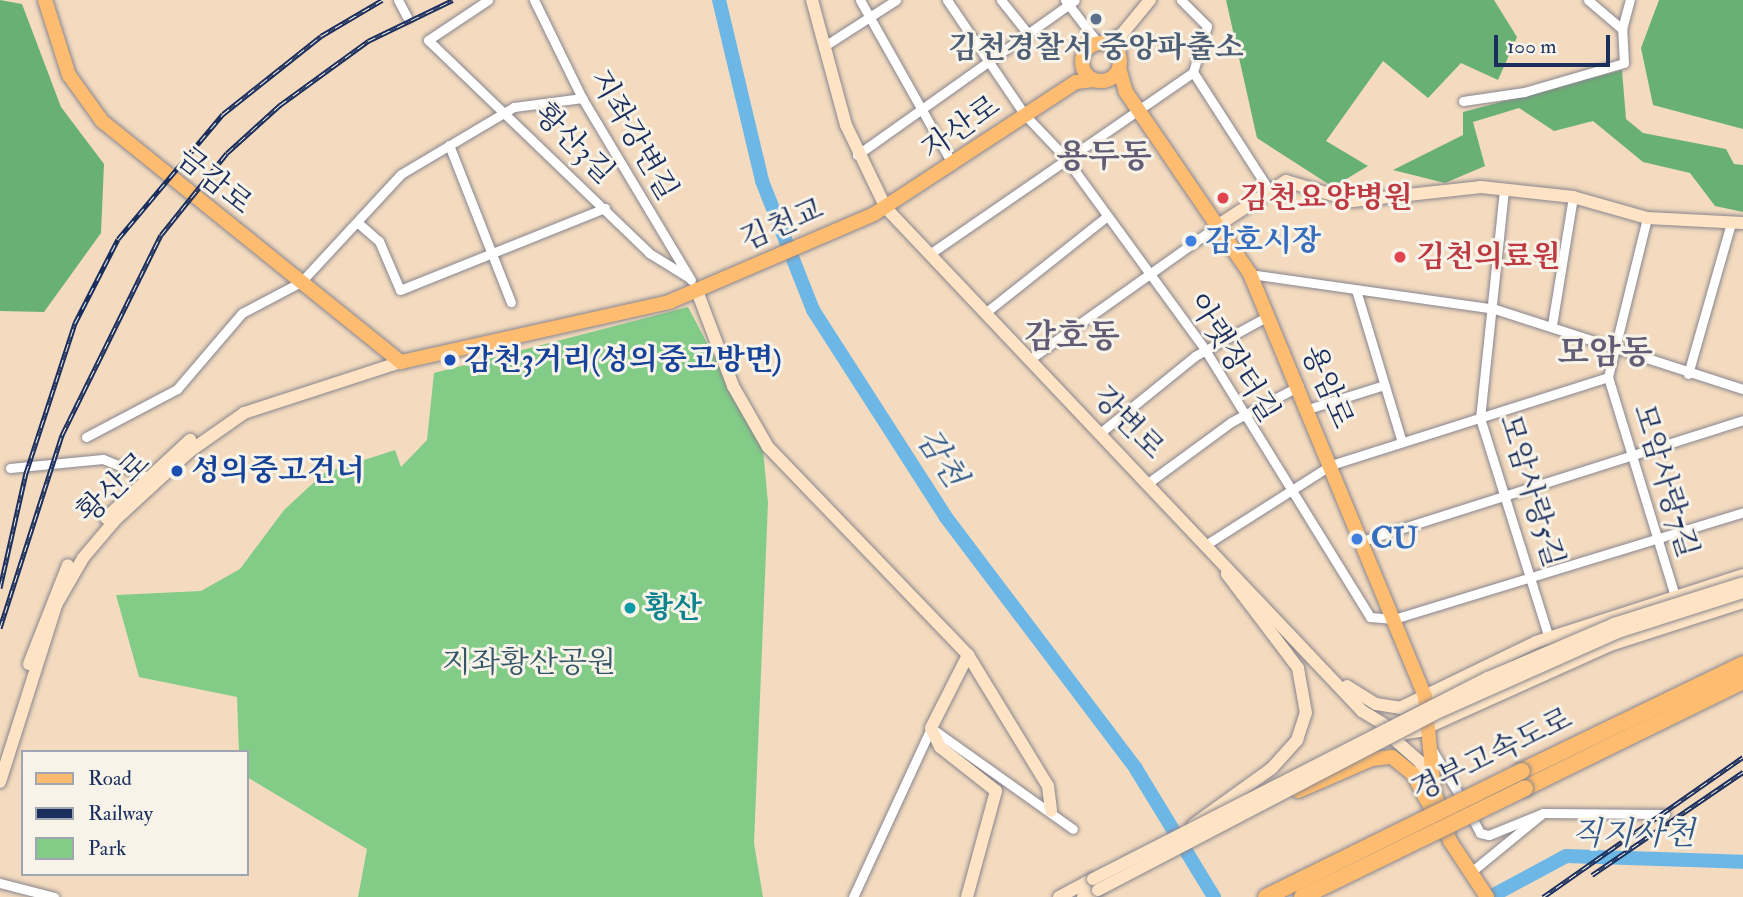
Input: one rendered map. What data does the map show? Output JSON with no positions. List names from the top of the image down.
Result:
{
  "streets": {
    "highway": ["경부고속도로"],
    "main road": [
      "자산로",
      "금감로",
      "김천교",
      "용암로",
      "황산로"
    ],
    "street": [
      "지좌강변길",
      "황산3길",
      "아랫장터길",
      "강변로",
      "모암사랑7길",
      "모암사랑5길"
    ]
  },
  "crossings": [
    ["자산로", "김천교"],
    ["자산로", "아랫장터길"],
    ["자산로", "강변로"],
    ["지좌강변길", "황산3길"],
    ["지좌강변길", "김천교"],
    ["지좌강변길", "황산로"],
    ["금감로", "황산로"],
    ["김천교", "강변로"],
    ["김천교", "황산로"],
    ["아랫장터길", "용암로"],
    ["용암로", "강변로"],
    ["강변로", "모암사랑7길"],
    ["강변로", "모암사랑5길"]
  ],
  "districts": ["용두동", "감호동", "모암동"],
  "water": ["감천", "직지사천"],
  "parks": ["지좌황산공원"],
  "places": [
    "김천경찰서 중앙파출소",
    "김천요양병원",
    "감호시장",
    "김천의료원",
    "감천3거리(성의중고방면)",
    "성의중고건너",
    "CU",
    "황산"
  ],
  "legend": ["Road", "Railway", "Park"],
  "scale_bar": "100 m"
}
